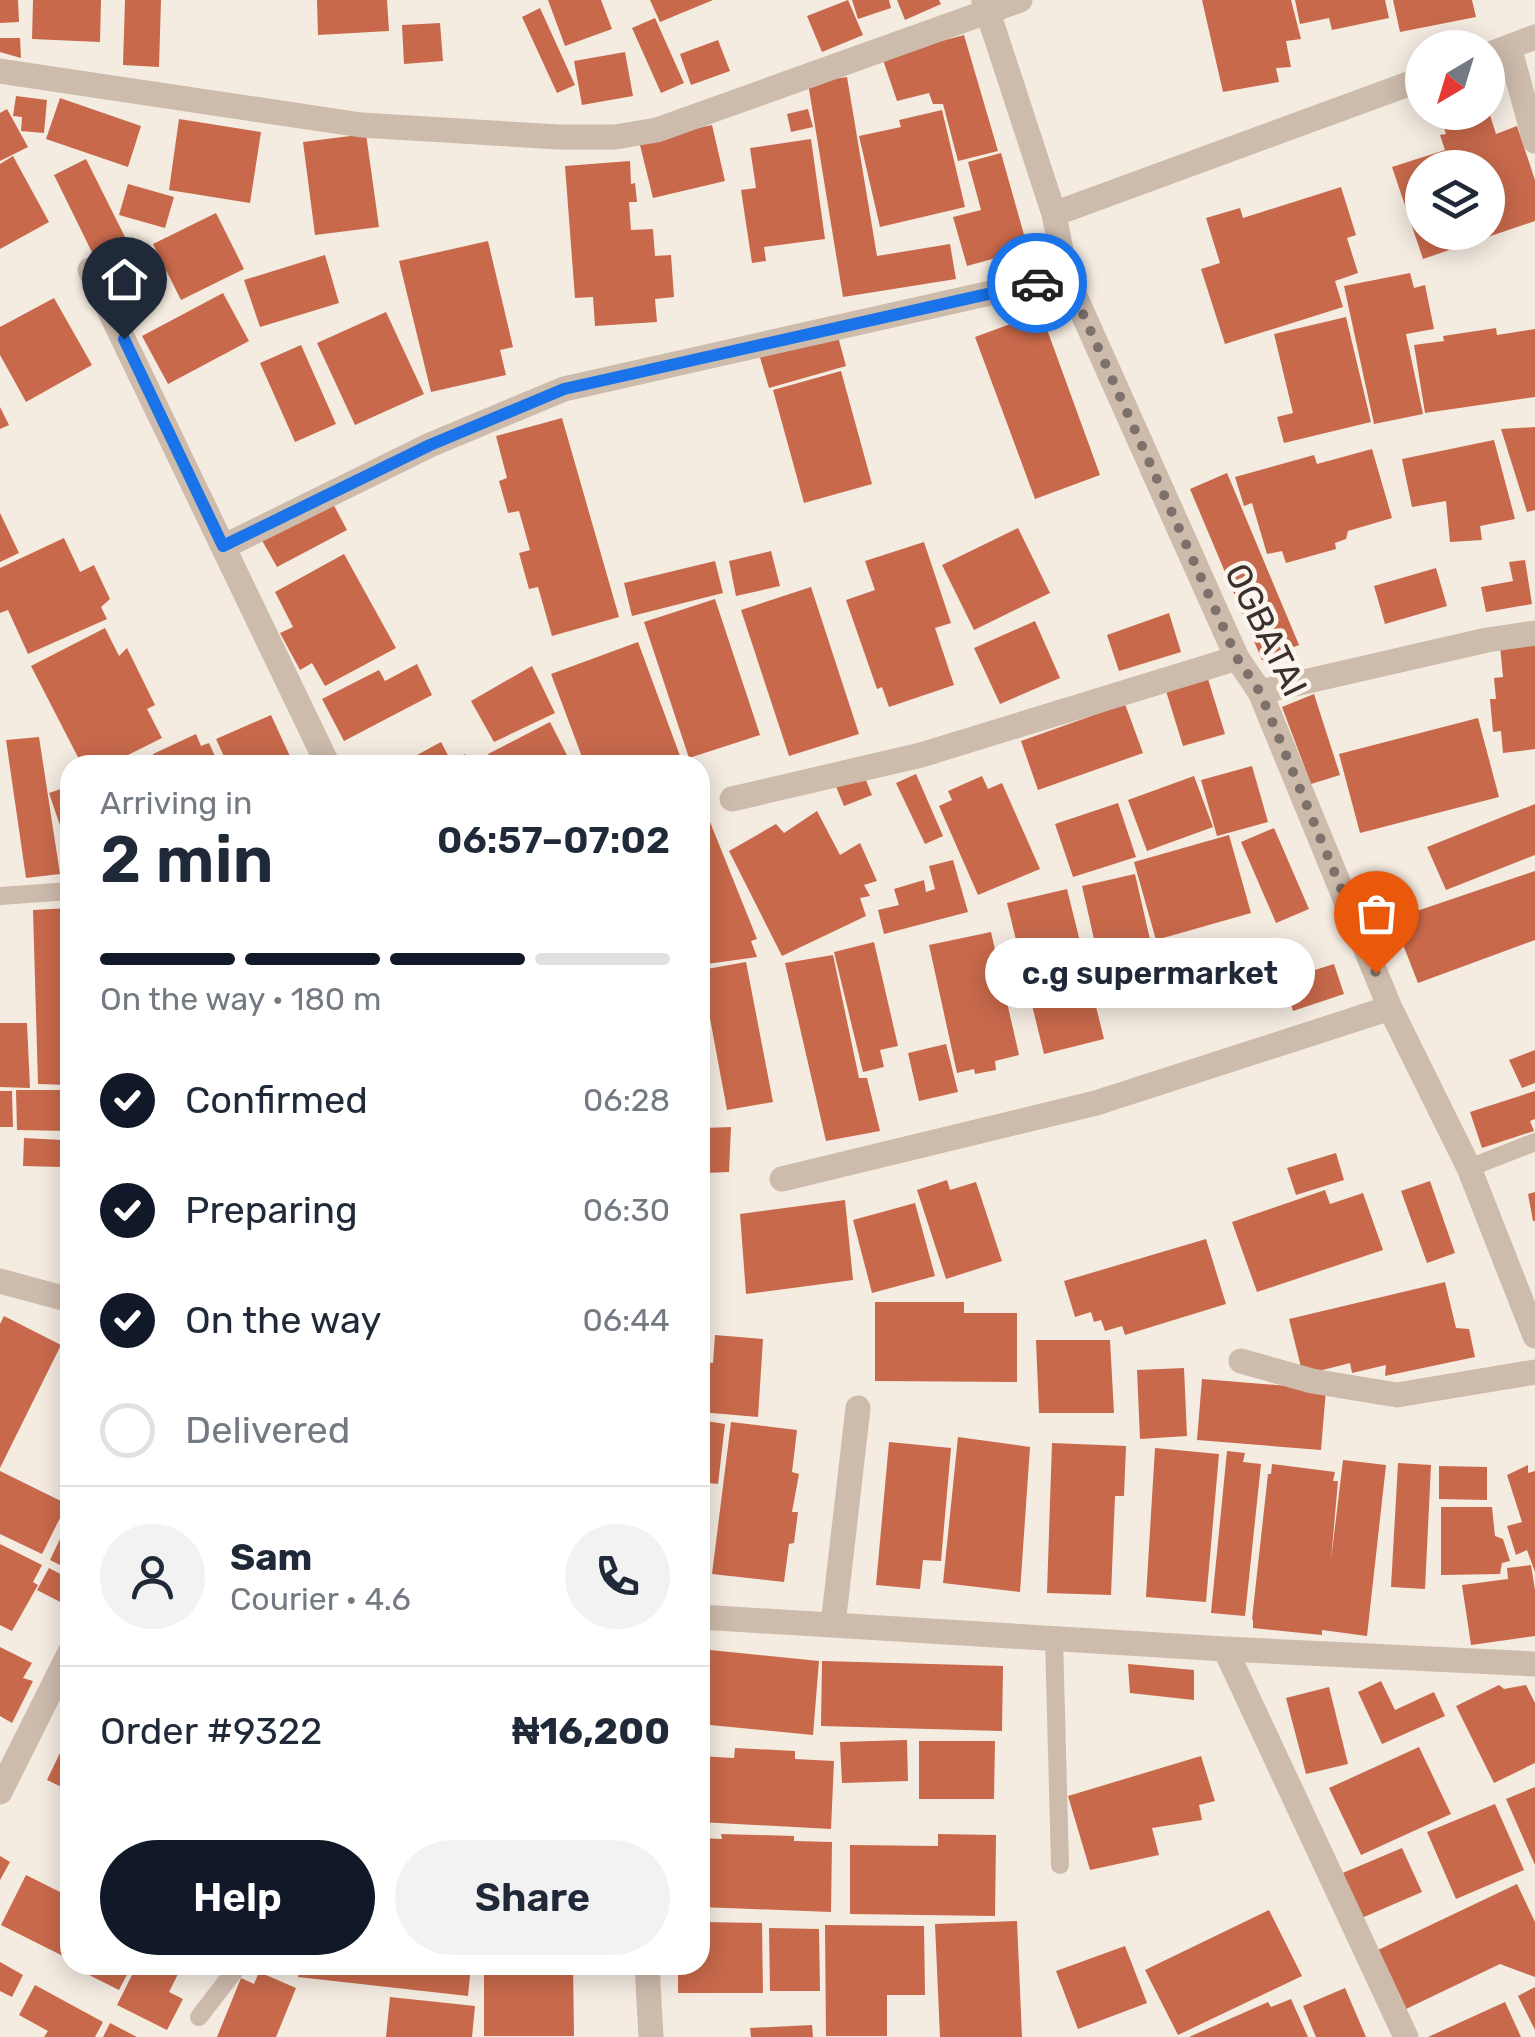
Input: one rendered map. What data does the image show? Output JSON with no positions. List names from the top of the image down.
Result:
{
  "streets": {
    "street": ["OGBATAI"]
  },
  "places": ["c.g supermarket"],
  "north": "bottom left",
  "page": {
    "heading": ["2 min", "Arriving in", "06:57–07:02"],
    "panel": [
      "Sam",
      "Courier · 4.6",
      "Order #9322",
      "₦16,200"
    ],
    "bar": "On the way · 180 m",
    "bubble": "c.g supermarket",
    "list": [
      ["Confirmed", "06:28"],
      ["Preparing", "06:30"],
      ["On the way", "06:44"],
      "Delivered"
    ],
    "buttons": ["Help", "Share"]
  }
}
